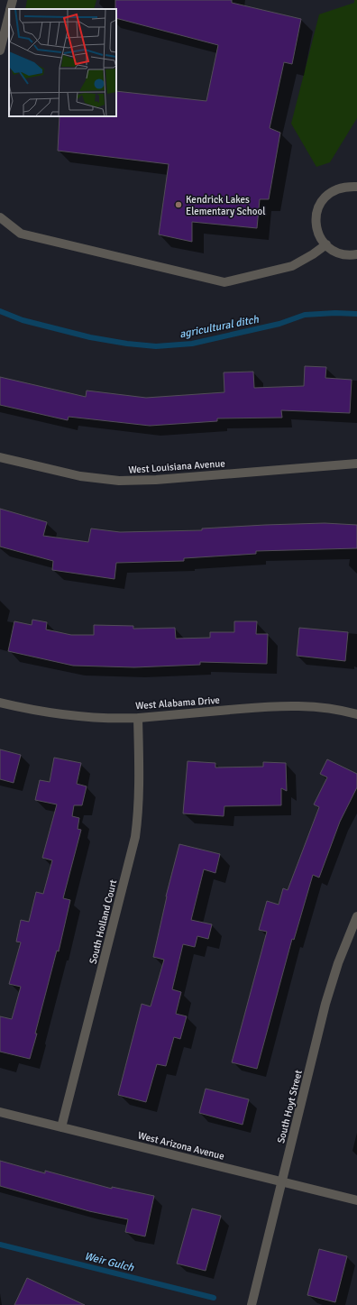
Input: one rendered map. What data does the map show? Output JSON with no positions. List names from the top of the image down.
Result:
{
  "streets": {
    "street": [
      "West Louisiana Avenue",
      "West Alabama Drive",
      "South Holland Court",
      "South Hoyt Street",
      "West Arizona Avenue"
    ]
  },
  "crossings": [
    ["West Alabama Drive", "South Holland Court"],
    ["South Holland Court", "West Arizona Avenue"],
    ["South Hoyt Street", "West Arizona Avenue"]
  ],
  "water": ["agricultural ditch", "Weir Gulch"],
  "places": ["Kendrick Lakes Elementary School"]
}
